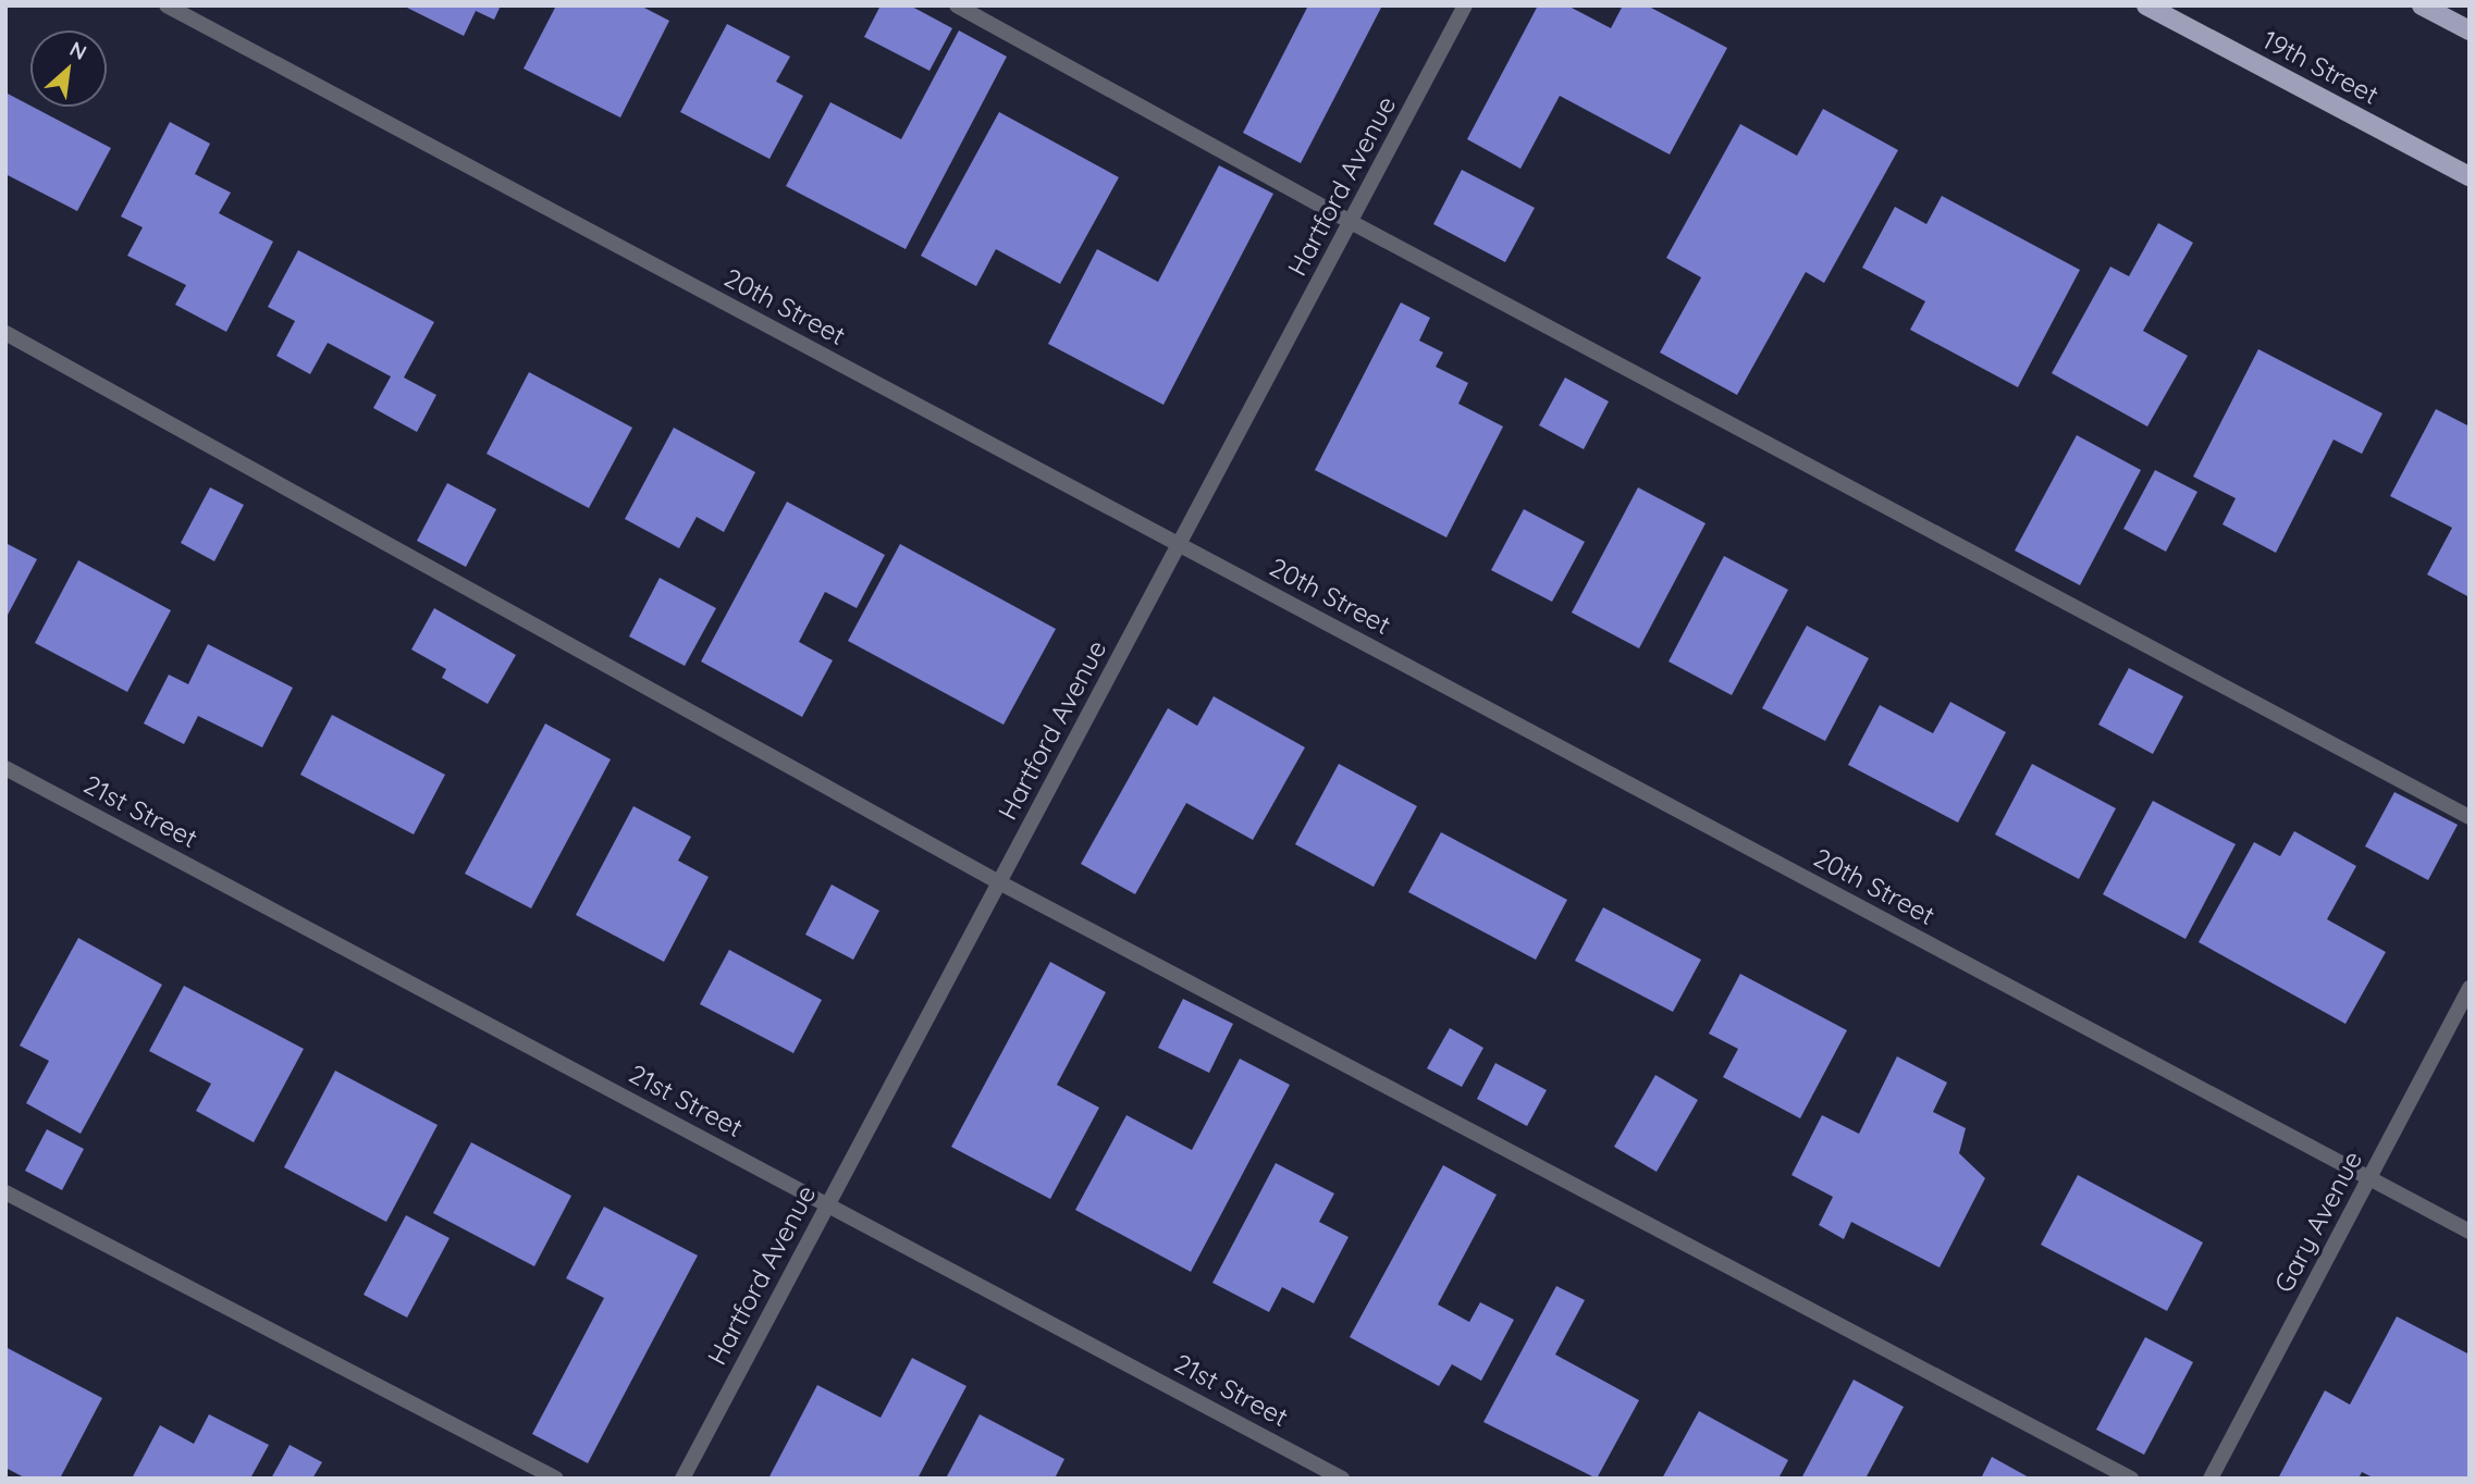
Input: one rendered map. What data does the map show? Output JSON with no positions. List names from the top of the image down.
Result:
{
  "streets": {
    "main road": ["19th Street"],
    "street": [
      "Hartford Avenue",
      "20th Street",
      "21st Street",
      "Gary Avenue"
    ]
  },
  "crossings": [
    ["Hartford Avenue", "20th Street"],
    ["Hartford Avenue", "21st Street"],
    ["20th Street", "Gary Avenue"]
  ],
  "north": "top right"
}
